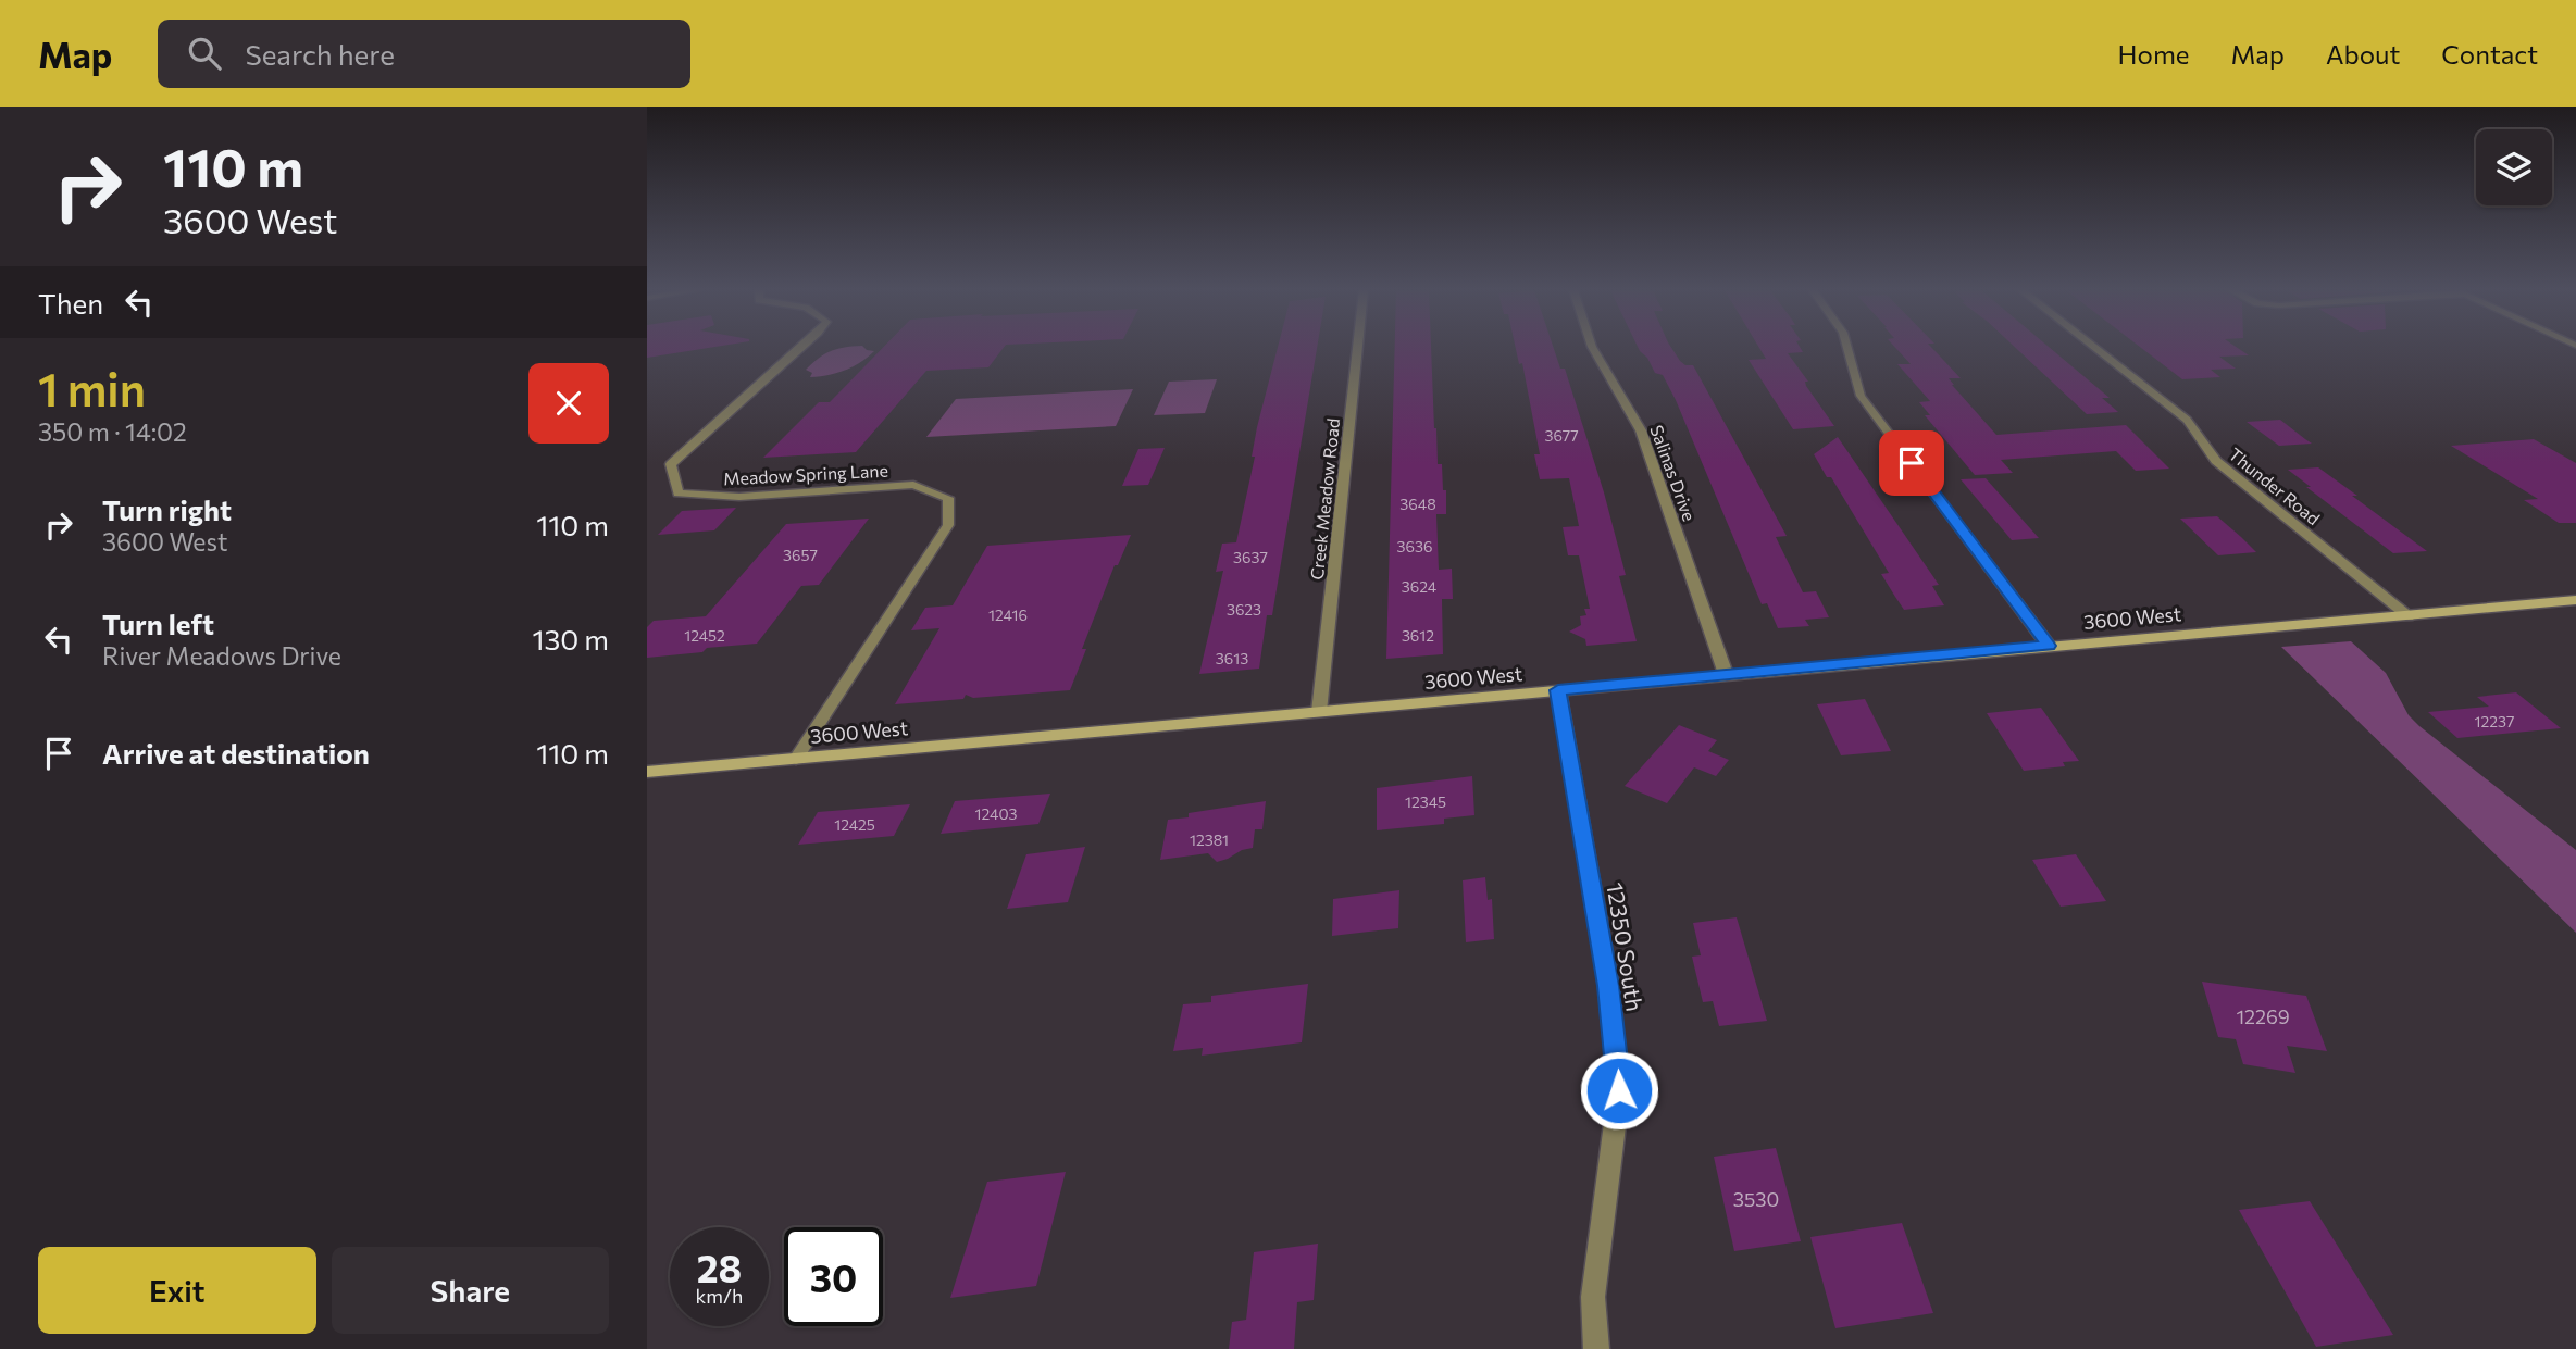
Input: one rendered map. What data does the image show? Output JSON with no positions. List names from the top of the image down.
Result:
{
  "streets": {
    "main road": ["3600 West"],
    "street": [
      "Salinas Drive",
      "Meadow Spring Lane",
      "Thunder Road",
      "Creek Meadow Road",
      "12350 South"
    ]
  },
  "crossings": [
    ["Salinas Drive", "3600 West"],
    ["Meadow Spring Lane", "3600 West"],
    ["Thunder Road", "3600 West"],
    ["Creek Meadow Road", "3600 West"],
    ["3600 West", "12350 South"]
  ],
  "house_numbers": [
    "3677",
    "3648",
    "3636",
    "3657",
    "3637",
    "3624",
    "3623",
    "12416",
    "12452",
    "3612",
    "3613",
    "12237",
    "12345",
    "12403",
    "12425",
    "12381",
    "12269",
    "3530"
  ],
  "page": {
    "header": "Map",
    "search": "Search here",
    "nav": [
      "Home",
      "Map",
      "About",
      "Contact"
    ],
    "turn": ["110 m", "3600 West"],
    "then": "Then",
    "heading": ["1 min", "350 m · 14:02"],
    "list": [
      {
        "name": "Turn right",
        "note": "3600 West",
        "value": "110 m"
      },
      {
        "name": "Turn left",
        "note": "River Meadows Drive",
        "value": "130 m"
      },
      {
        "name": "Arrive at destination",
        "value": "110 m"
      }
    ],
    "speed": "28 km/h",
    "limit": "30",
    "buttons": ["Exit", "Share"]
  }
}
